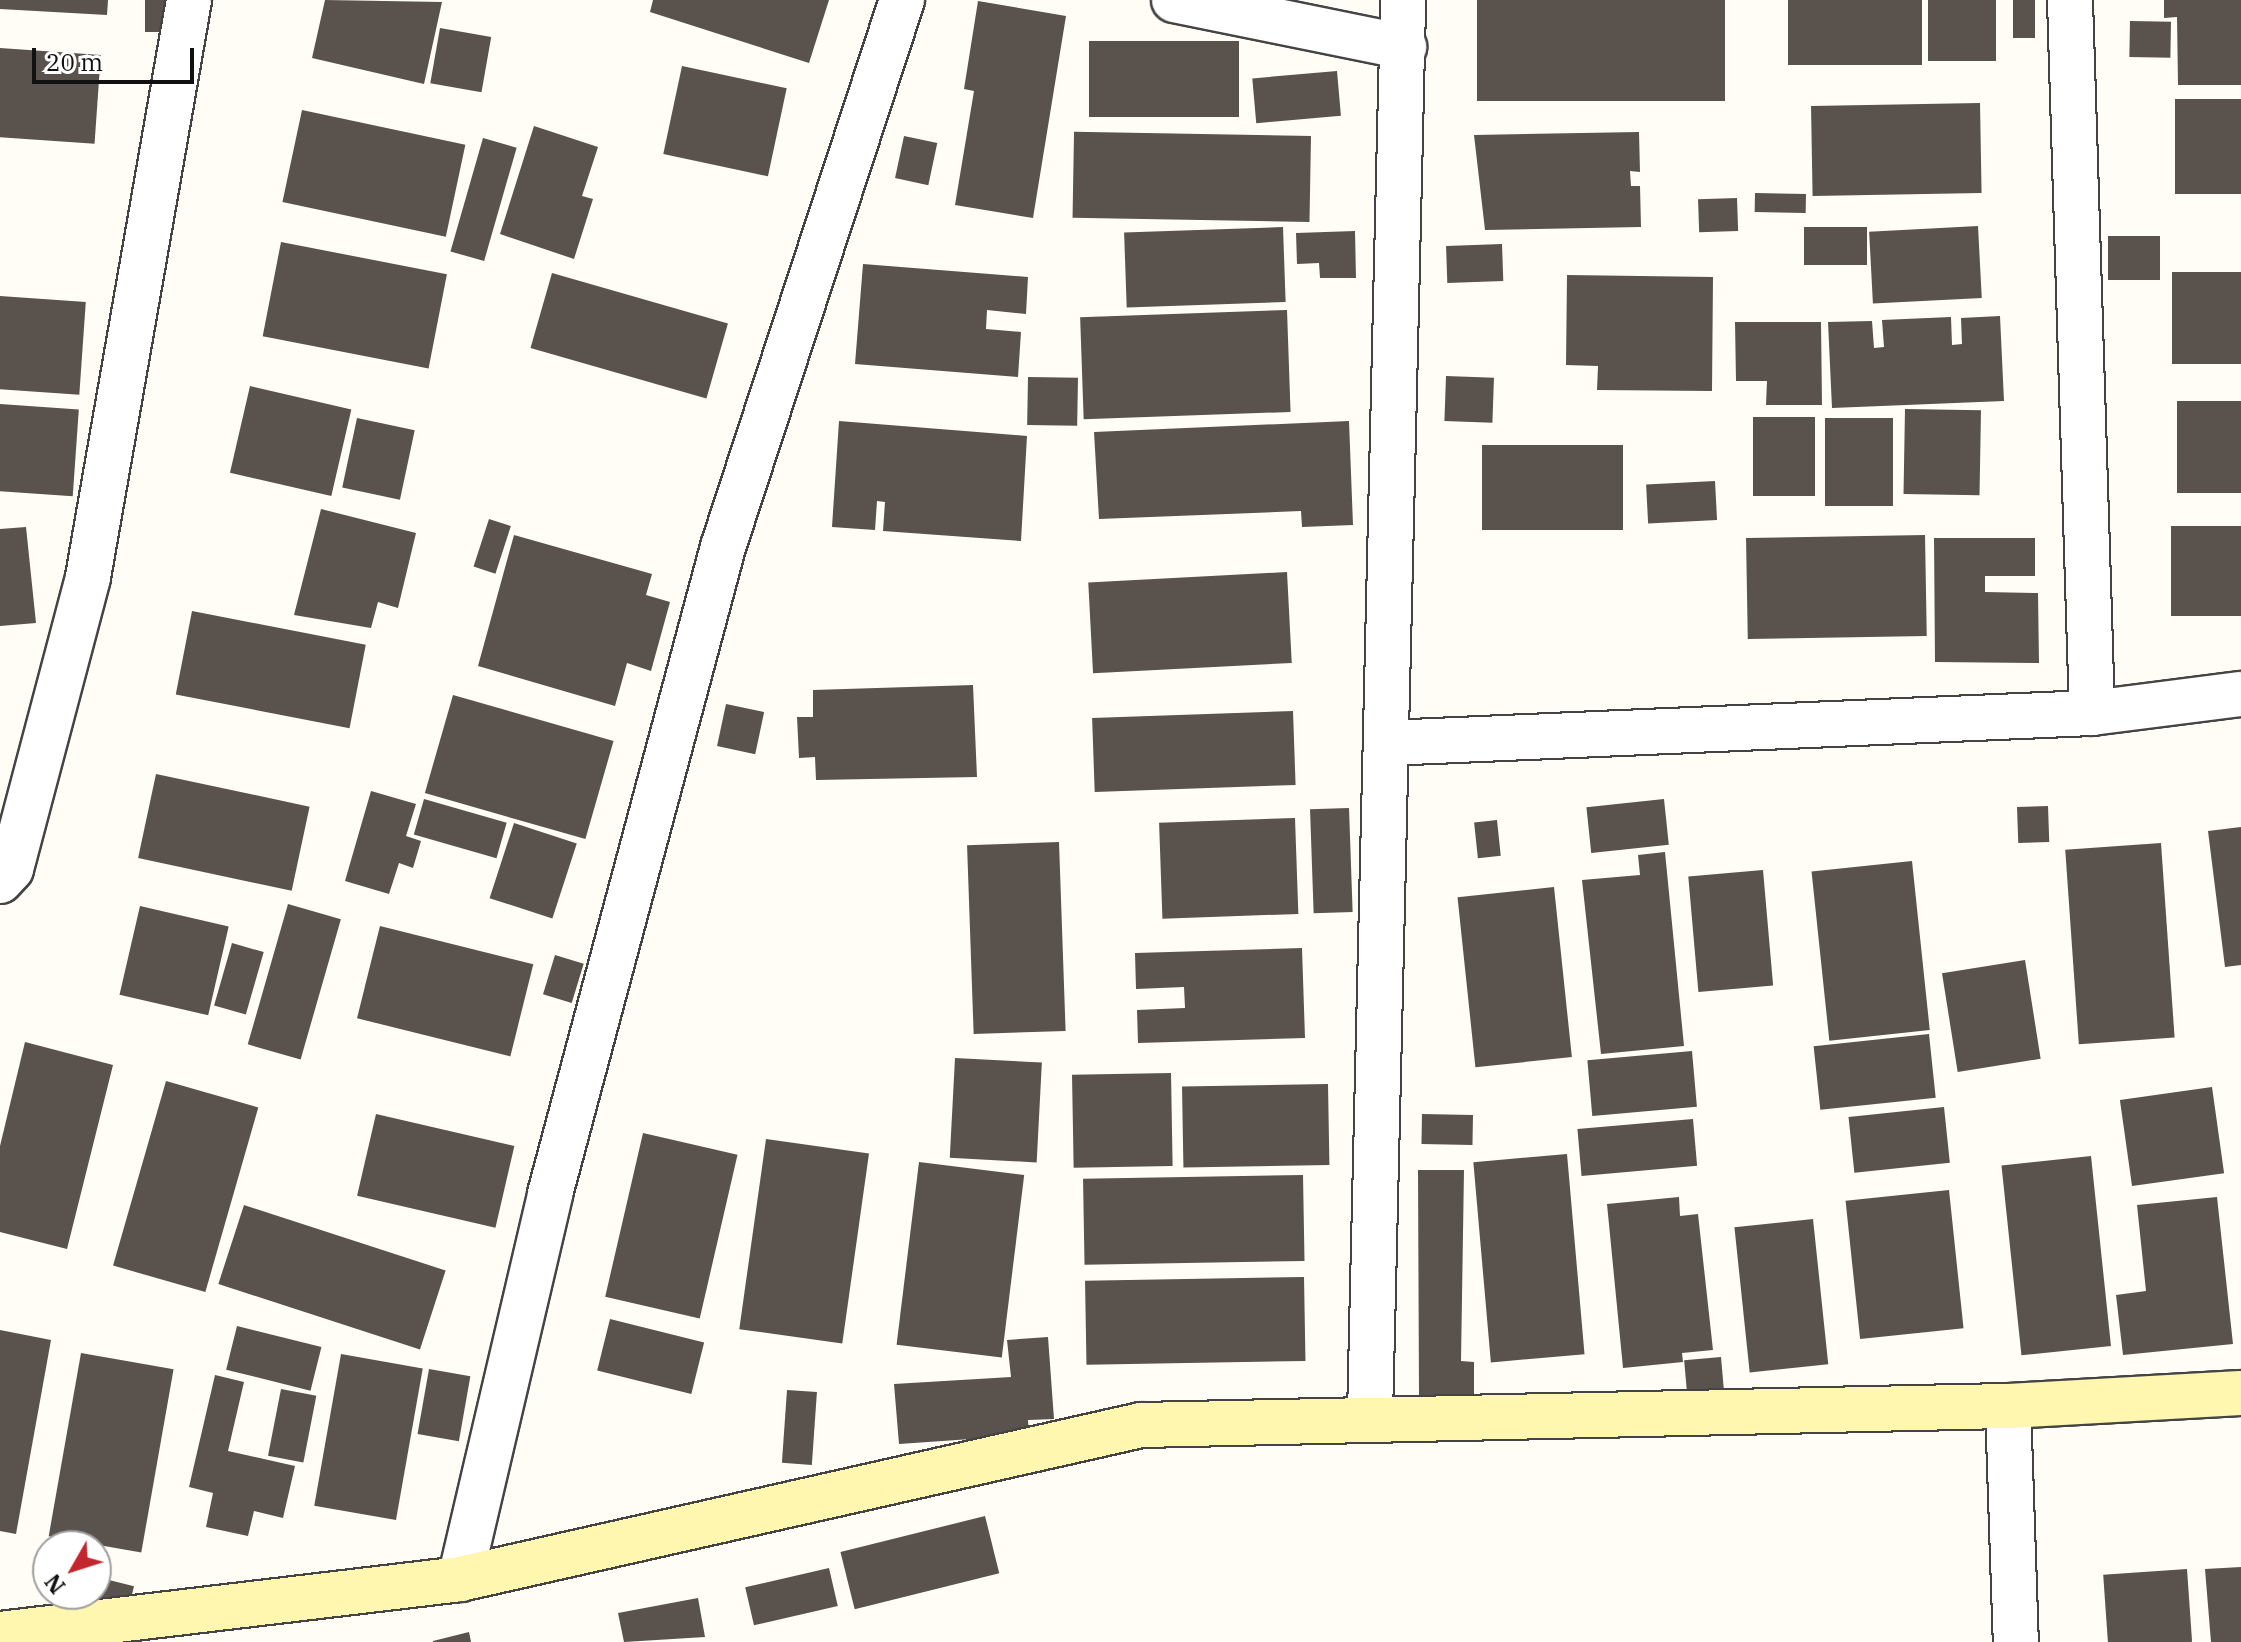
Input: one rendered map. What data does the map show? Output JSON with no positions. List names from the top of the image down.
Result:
{
  "scale_bar": "20 m",
  "north": "bottom left"
}
